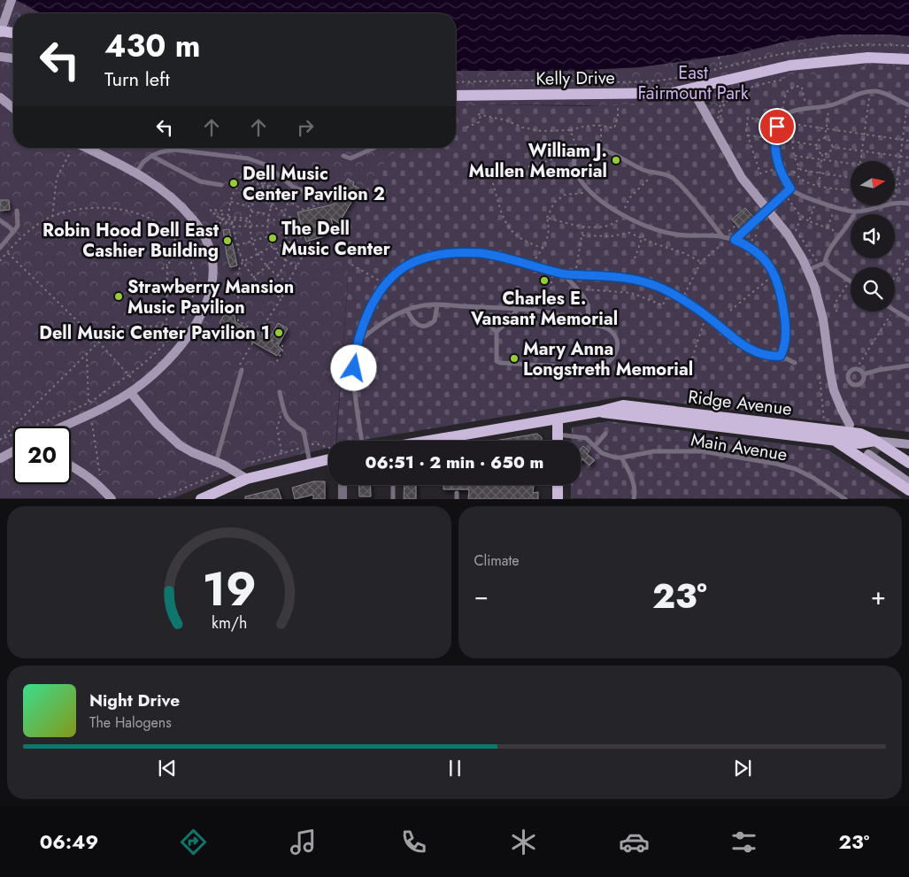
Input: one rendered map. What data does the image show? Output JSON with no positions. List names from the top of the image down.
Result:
{
  "streets": {
    "main road": ["Kelly Drive", "Ridge Avenue"],
    "lane": ["Main Avenue"]
  },
  "parks": ["East Fairmount Park"],
  "places": [
    "William J. Mullen Memorial",
    "Dell Music Center Pavilion 2",
    "The Dell Music Center",
    "Robin Hood Dell East Cashier Building",
    "Charles E. Vansant Memorial",
    "Strawberry Mansion Music Pavilion",
    "Dell Music Center Pavilion 1",
    "Mary Anna Longstreth Memorial"
  ],
  "north": "right",
  "page": {
    "turn": ["430 m", "Turn left"],
    "limit": "20",
    "trip": "06:51 · 2 min · 650 m",
    "tile": "Climate",
    "heat": ["−", "23°", "+"],
    "song": ["Night Drive", "The Halogens"],
    "tabs": ["06:49", "23°"],
    "gauge": ["19", "km/h"]
  }
}
